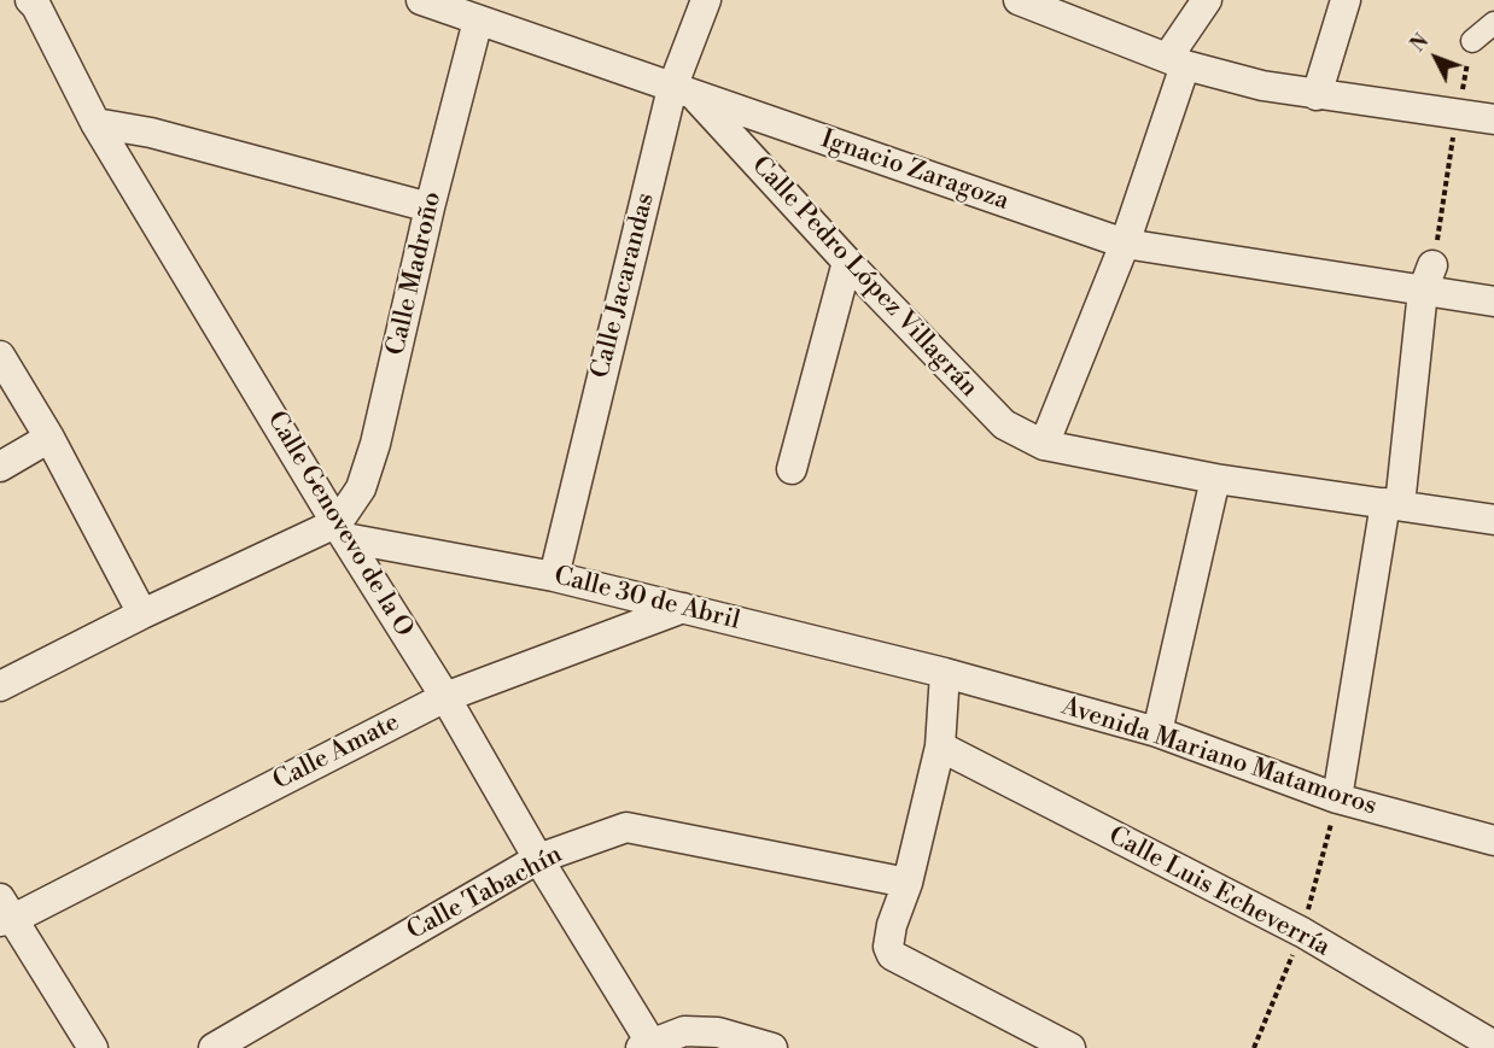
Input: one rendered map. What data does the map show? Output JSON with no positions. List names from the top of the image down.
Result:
{
  "streets": {
    "street": [
      "Ignacio Zaragoza",
      "Calle Madroño",
      "Calle Pedro López Villagrán",
      "Calle Jacarandas",
      "Calle Genovevo de la O",
      "Calle 30 de Abril",
      "Calle Amate",
      "Avenida Mariano Matamoros",
      "Calle Luis Echeverría",
      "Calle Tabachín"
    ]
  },
  "crossings": [
    ["Ignacio Zaragoza", "Calle Madroño"],
    ["Ignacio Zaragoza", "Calle Pedro López Villagrán"],
    ["Ignacio Zaragoza", "Calle Jacarandas"],
    ["Calle Madroño", "Calle Genovevo de la O"],
    ["Calle Madroño", "Calle 30 de Abril"],
    ["Calle Pedro López Villagrán", "Calle Jacarandas"],
    ["Calle Jacarandas", "Calle 30 de Abril"],
    ["Calle Genovevo de la O", "Calle 30 de Abril"],
    ["Calle Genovevo de la O", "Calle Amate"],
    ["Calle Genovevo de la O", "Calle Tabachín"],
    ["Calle 30 de Abril", "Calle Amate"],
    ["Calle 30 de Abril", "Avenida Mariano Matamoros"]
  ],
  "north": "top left"
}
